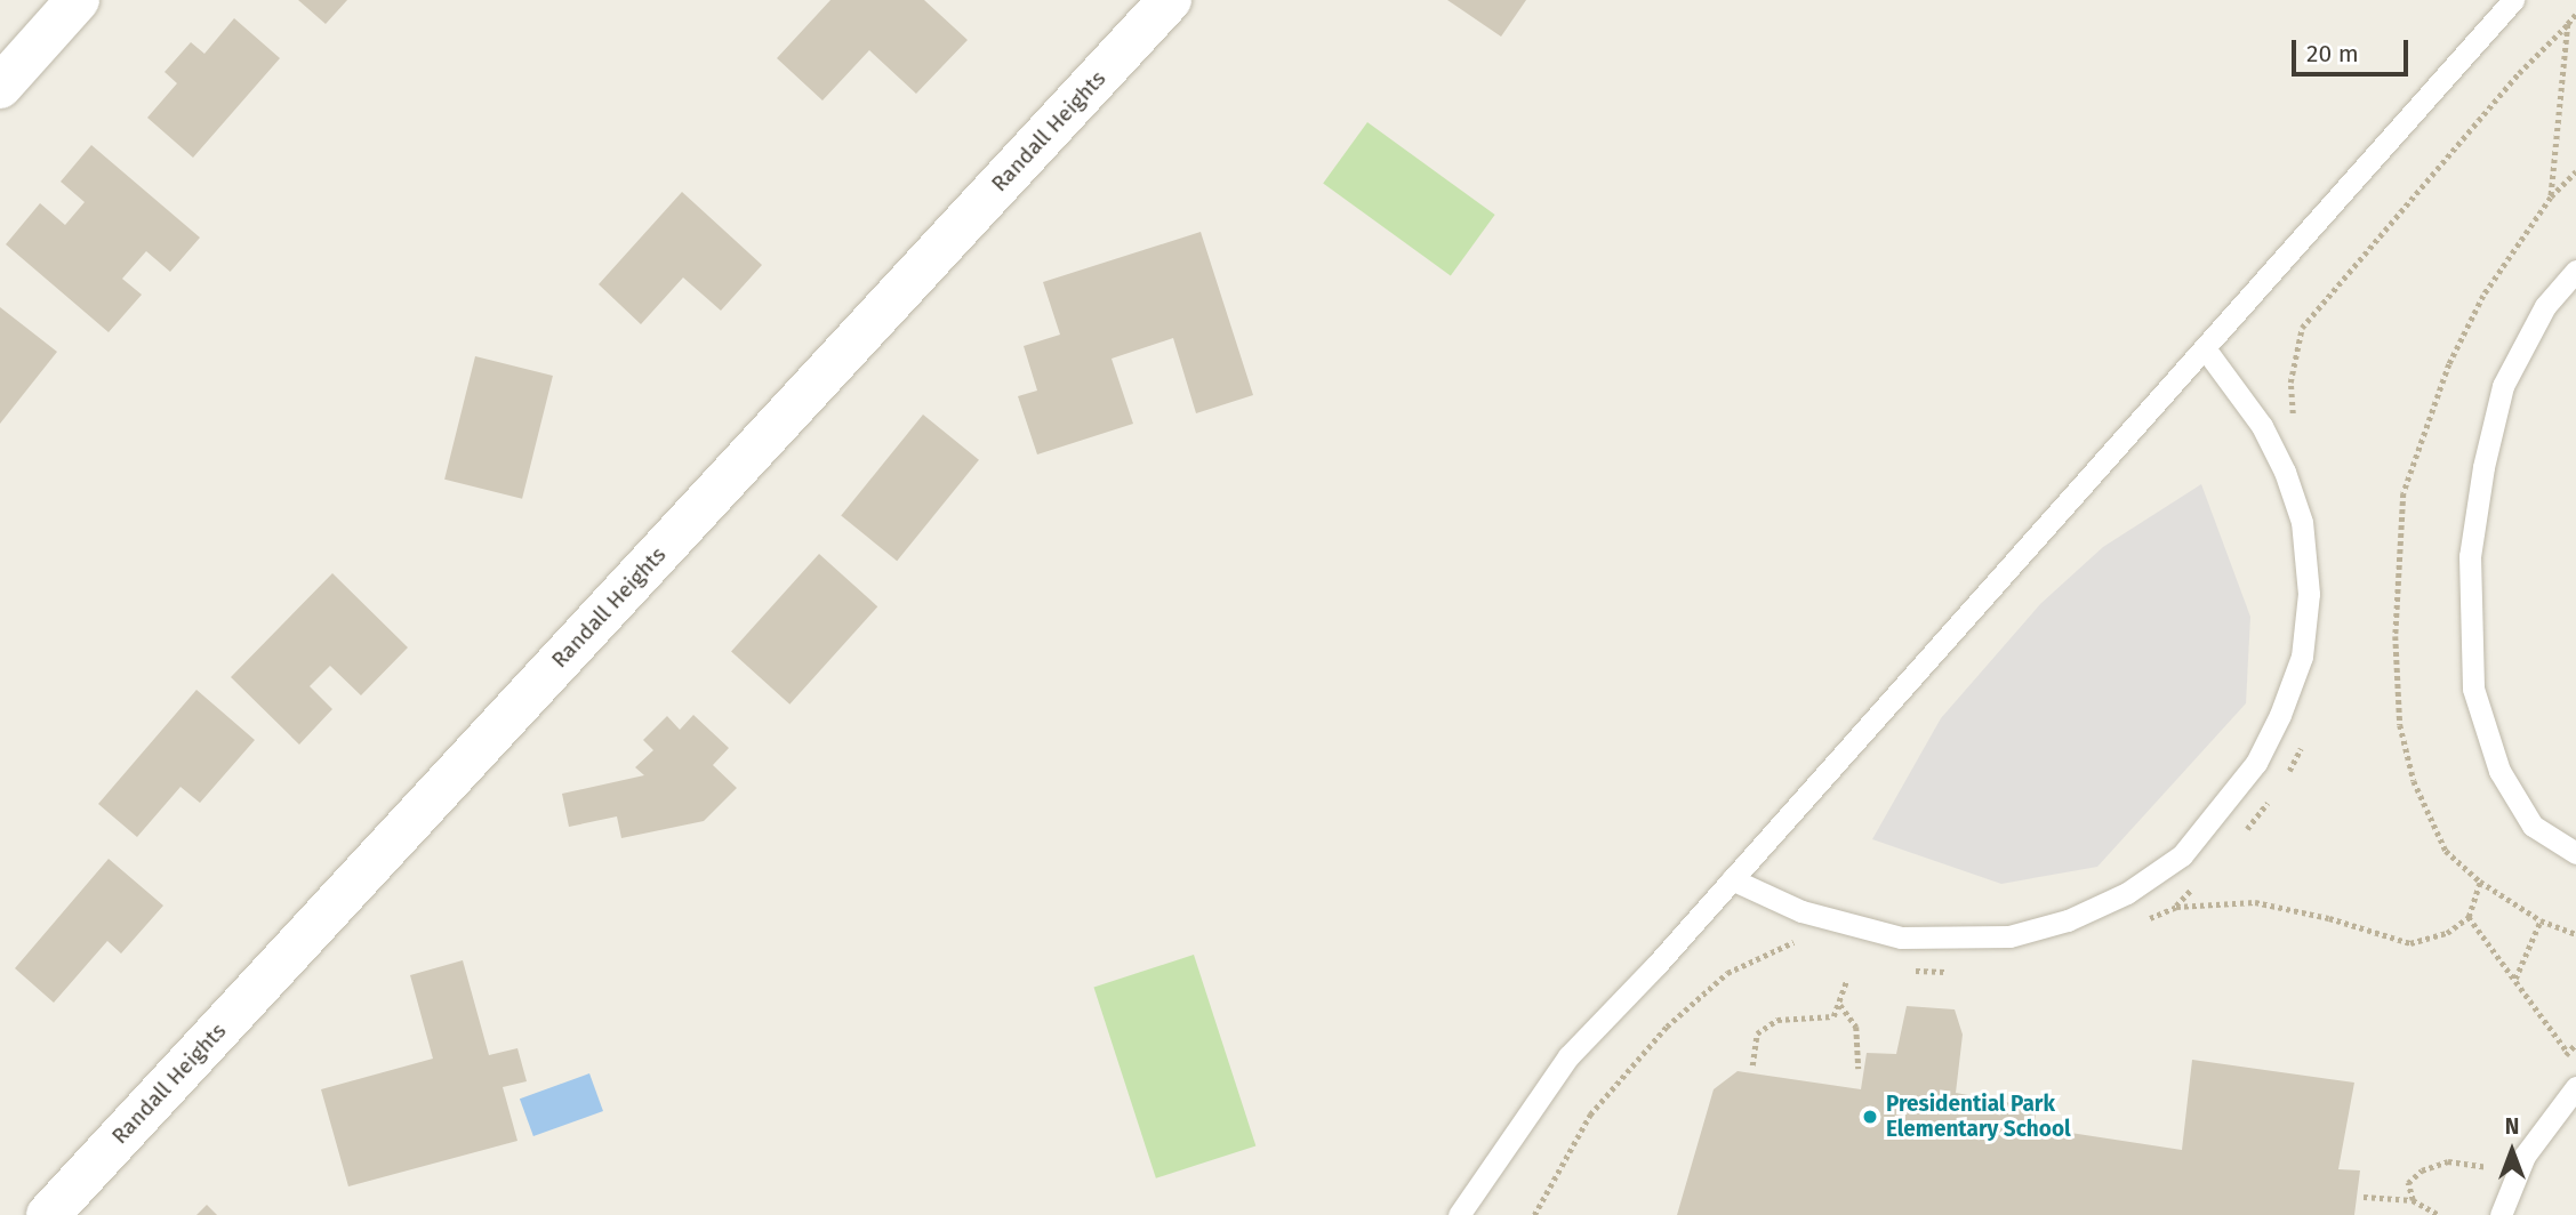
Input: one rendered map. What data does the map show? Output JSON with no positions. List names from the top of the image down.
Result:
{
  "streets": {
    "street": ["Randall Heights"]
  },
  "places": ["Presidential Park Elementary School"],
  "scale_bar": "20 m",
  "north": "top"
}
